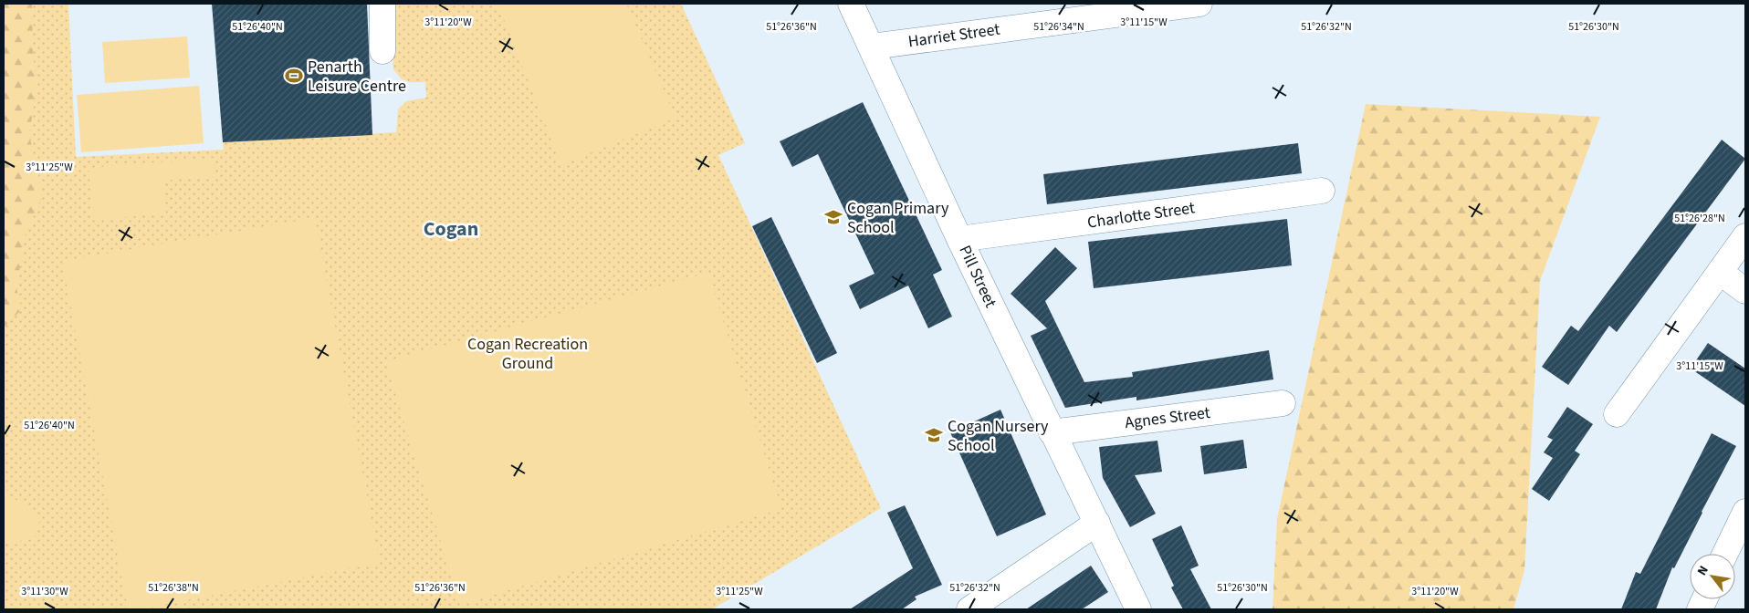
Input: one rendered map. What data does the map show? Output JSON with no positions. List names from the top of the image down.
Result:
{
  "streets": {
    "street": [
      "Harriet Street",
      "Charlotte Street",
      "Pill Street",
      "Agnes Street"
    ]
  },
  "crossings": [
    ["Harriet Street", "Pill Street"],
    ["Charlotte Street", "Pill Street"],
    ["Pill Street", "Agnes Street"]
  ],
  "districts": ["Cogan"],
  "parks": ["Cogan Recreation Ground"],
  "places": {
    "sports": ["Penarth Leisure Centre"],
    "school or university": ["Cogan Primary School", "Cogan Nursery School"]
  },
  "north": "top left",
  "coordinates": [
    "3°11'20\"W",
    "3°11'15\"W",
    "51°26'32\"N",
    "51°26'30\"N",
    "51°26'40\"N",
    "51°26'36\"N",
    "51°26'34\"N",
    "3°11'25\"W",
    "51°26'28\"N",
    "51°26'38\"N",
    "3°11'30\"W"
  ]
}
